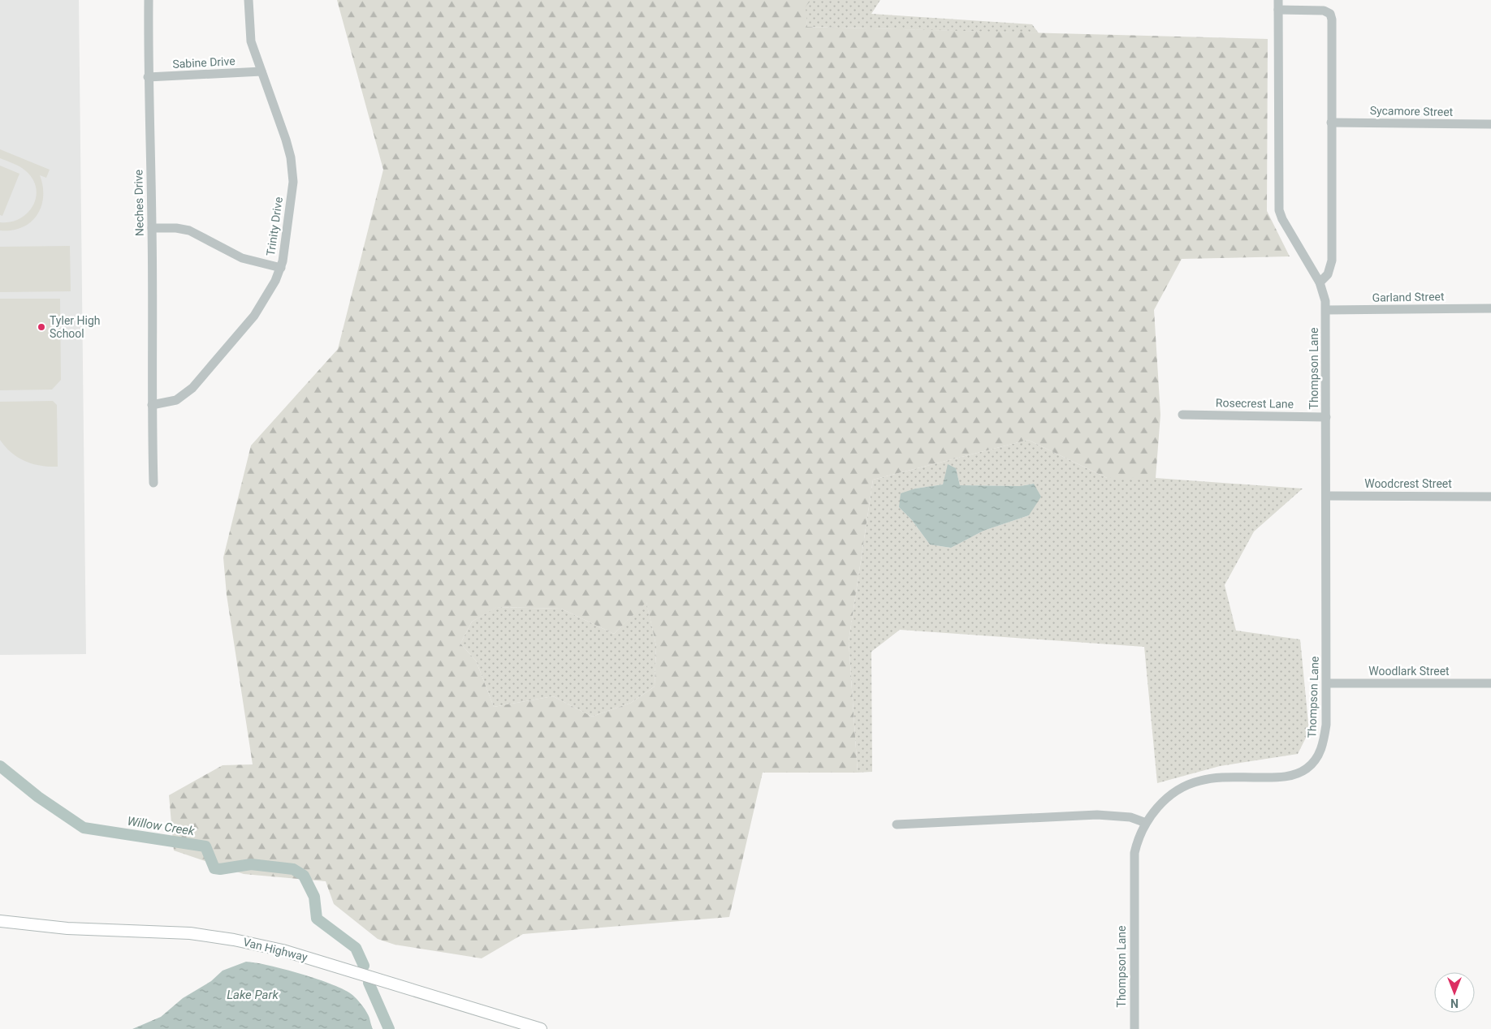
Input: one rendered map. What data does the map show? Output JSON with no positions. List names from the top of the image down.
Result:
{
  "streets": {
    "main road": ["Van Highway"],
    "street": [
      "Sabine Drive",
      "Sycamore Street",
      "Neches Drive",
      "Trinity Drive",
      "Garland Street",
      "Thompson Lane",
      "Rosecrest Lane",
      "Woodcrest Street",
      "Woodlark Street"
    ]
  },
  "crossings": [
    ["Sabine Drive", "Neches Drive"],
    ["Sabine Drive", "Trinity Drive"],
    ["Sycamore Street", "Thompson Lane"],
    ["Neches Drive", "Trinity Drive"],
    ["Garland Street", "Thompson Lane"],
    ["Thompson Lane", "Rosecrest Lane"],
    ["Thompson Lane", "Woodcrest Street"],
    ["Thompson Lane", "Woodlark Street"]
  ],
  "water": ["Willow Creek", "Lake Park"],
  "places": ["Tyler High School"],
  "north": "bottom"
}
